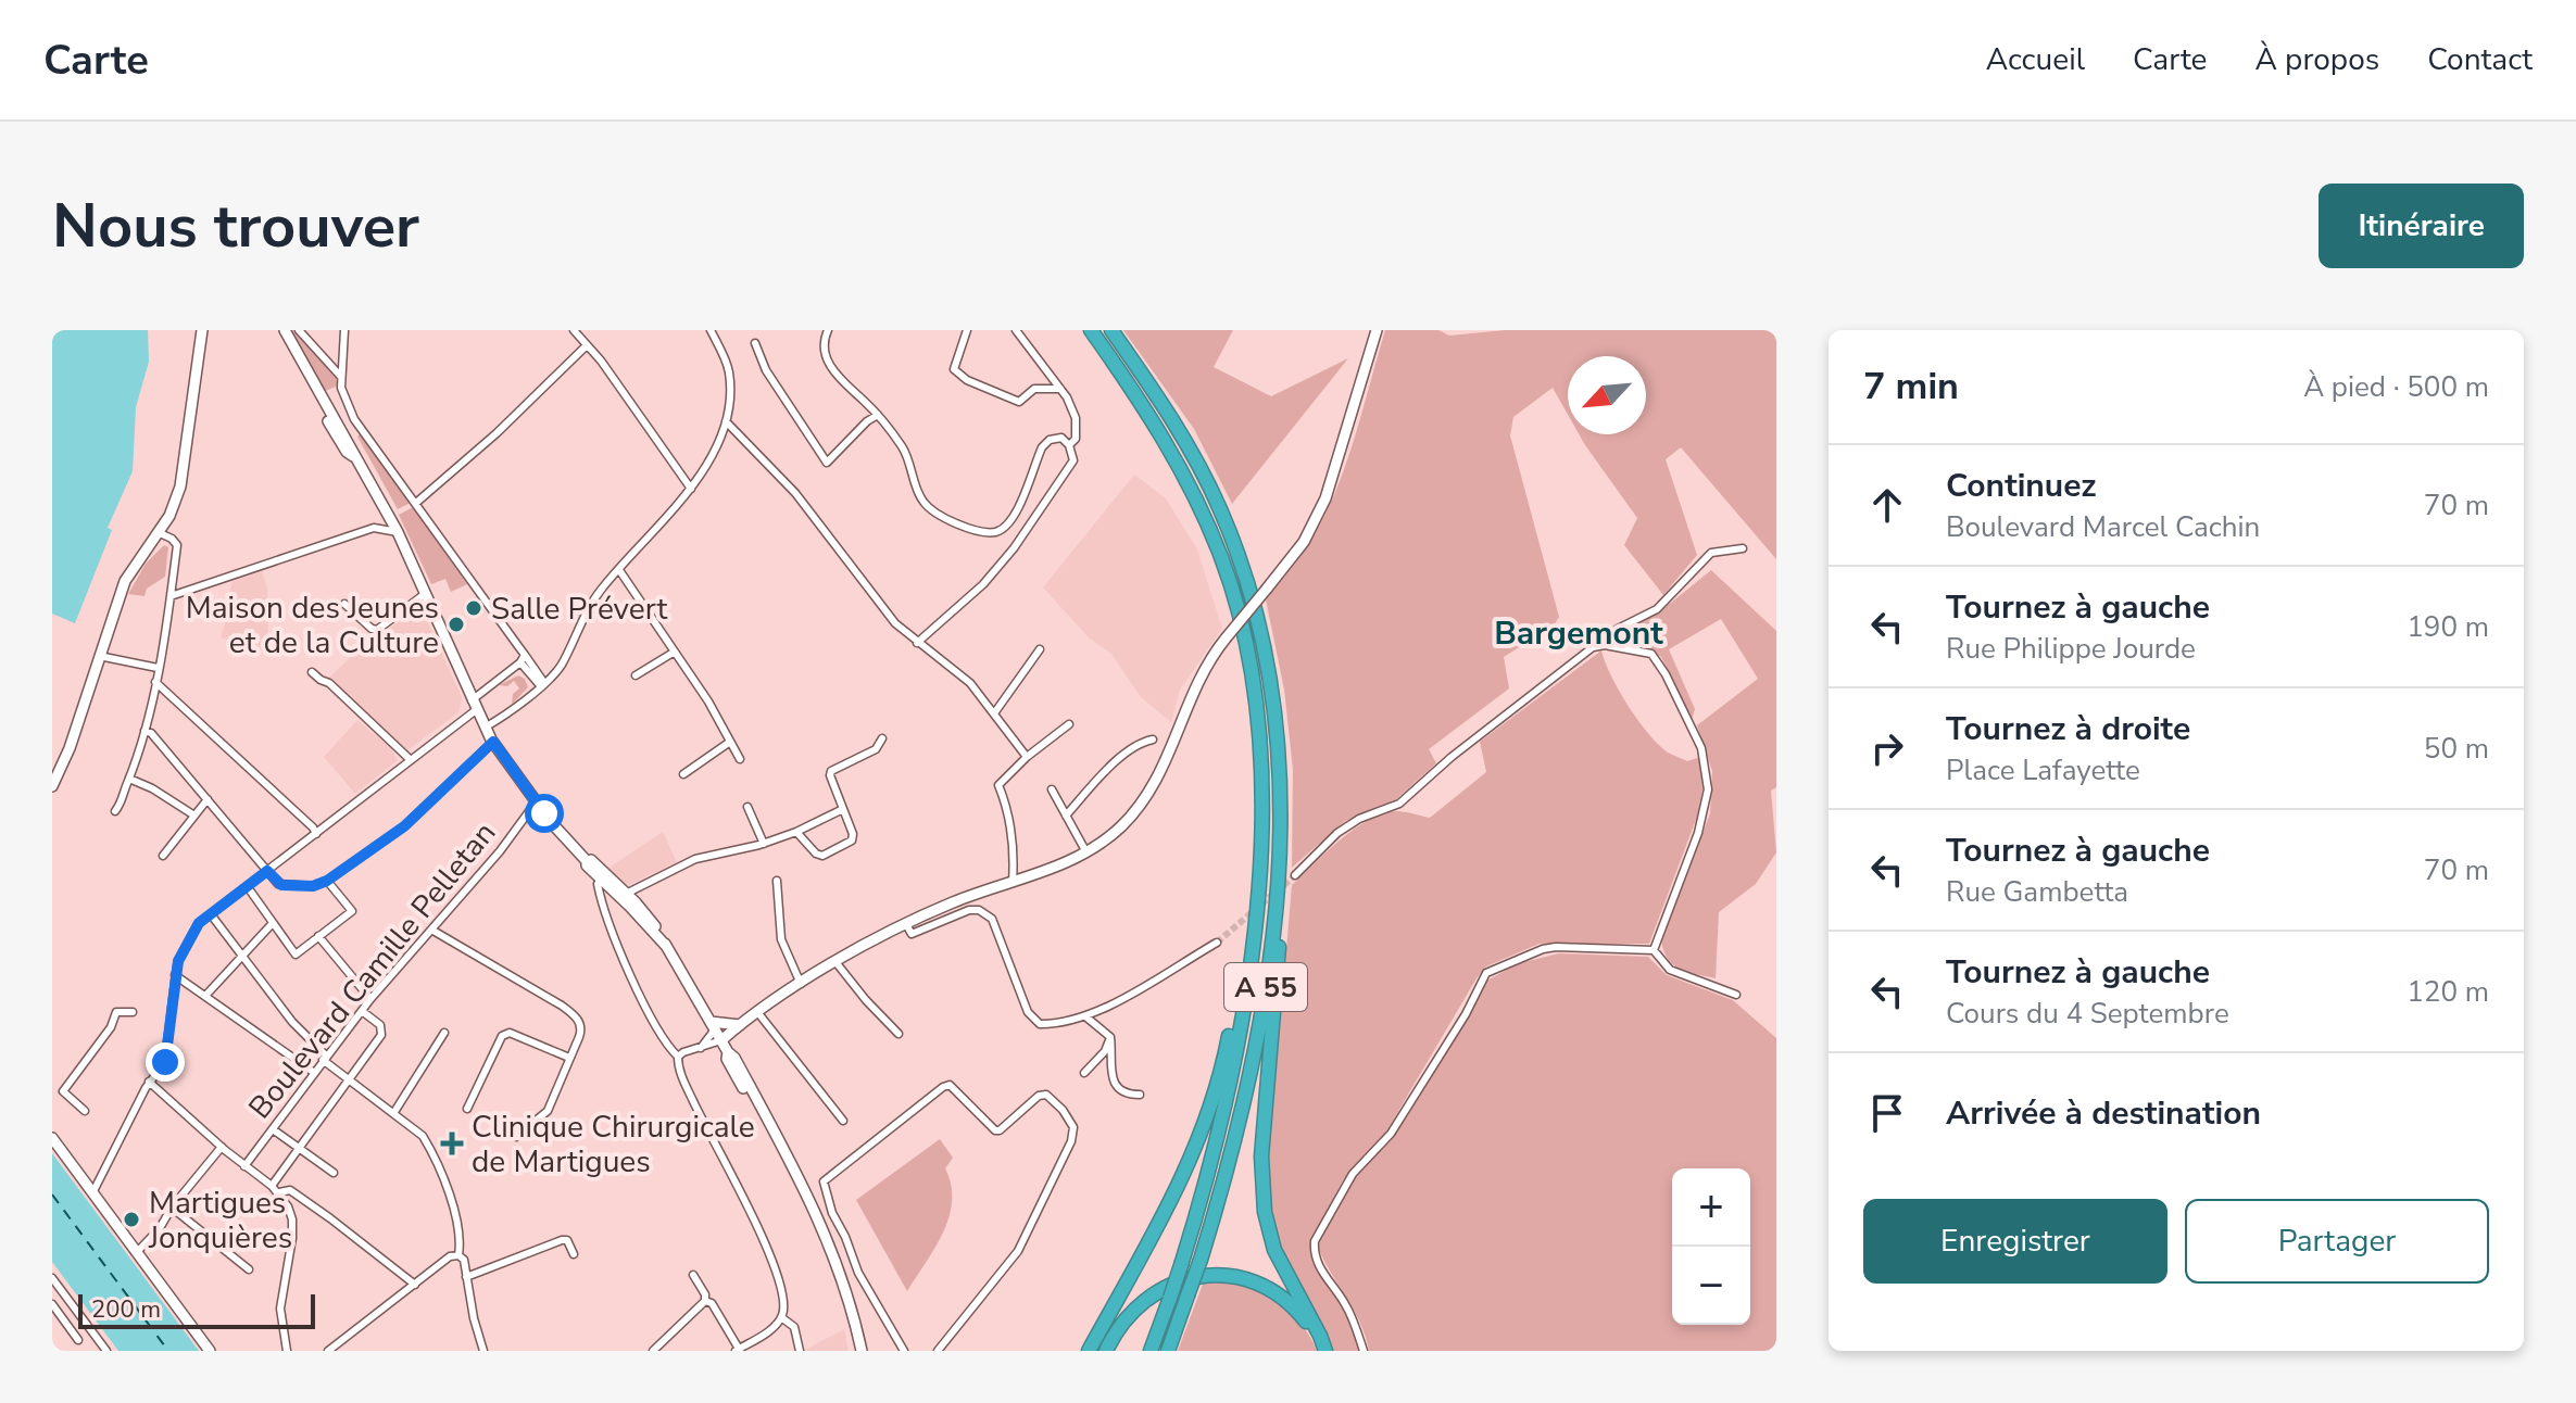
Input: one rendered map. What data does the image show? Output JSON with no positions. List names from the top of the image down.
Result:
{
  "streets": {
    "highway": ["A 55"],
    "street": ["Boulevard Camille Pelletan"]
  },
  "districts": ["Bargemont"],
  "places": {
    "other": ["Salle Prévert", "Maison des Jeunes et de la Culture", "Martigues Jonquières"],
    "health": ["Clinique Chirurgicale de Martigues"]
  },
  "scale_bar": "200 m",
  "north": "bottom left",
  "page": {
    "header": "Carte",
    "nav": [
      "Accueil",
      "Carte",
      "À propos",
      "Contact"
    ],
    "buttons": [
      "Itinéraire",
      ["Enregistrer", "Partager"]
    ],
    "title": "Nous trouver",
    "heading": ["7 min", "À pied · 500 m"],
    "list": [
      ["Continuez", "Boulevard Marcel Cachin", "70 m"],
      ["Tournez à gauche", "Rue Philippe Jourde", "190 m"],
      ["Tournez à droite", "Place Lafayette", "50 m"],
      ["Tournez à gauche", "Rue Gambetta", "70 m"],
      ["Tournez à gauche", "Cours du 4 Septembre", "120 m"],
      "Arrivée à destination"
    ],
    "map_buttons": ["+", "−"],
    "scale": "200 m"
  }
}
